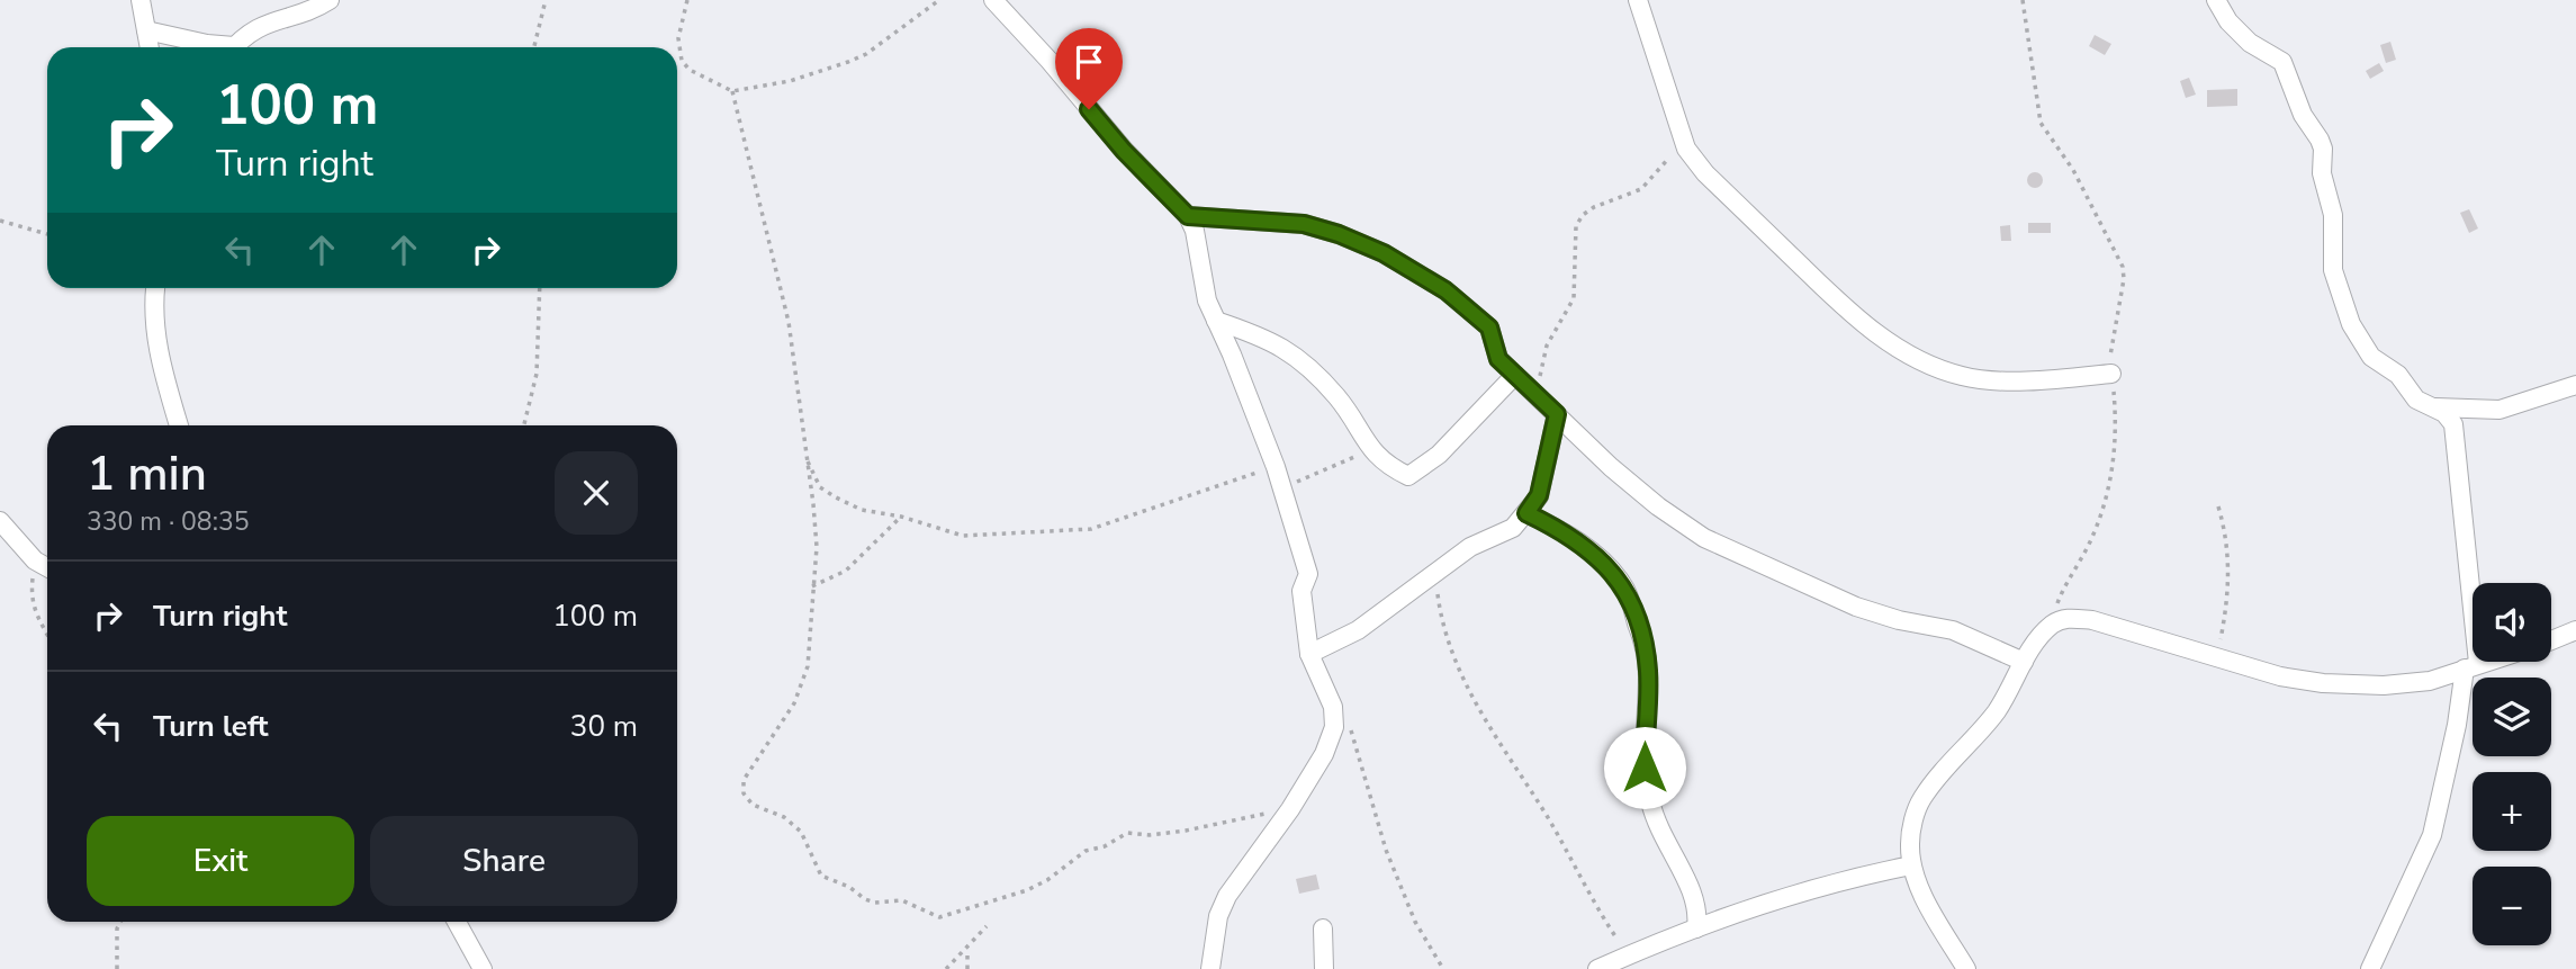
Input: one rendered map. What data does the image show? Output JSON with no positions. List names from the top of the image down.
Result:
{
  "page": {
    "turn": ["100 m", "Turn right"],
    "heading": ["1 min", "330 m · 08:35"],
    "list": [
      {
        "name": "Turn right",
        "value": "100 m"
      },
      {
        "name": "Turn left",
        "value": "30 m"
      }
    ],
    "map_buttons": ["+", "−"],
    "buttons": ["Exit", "Share"]
  }
}
